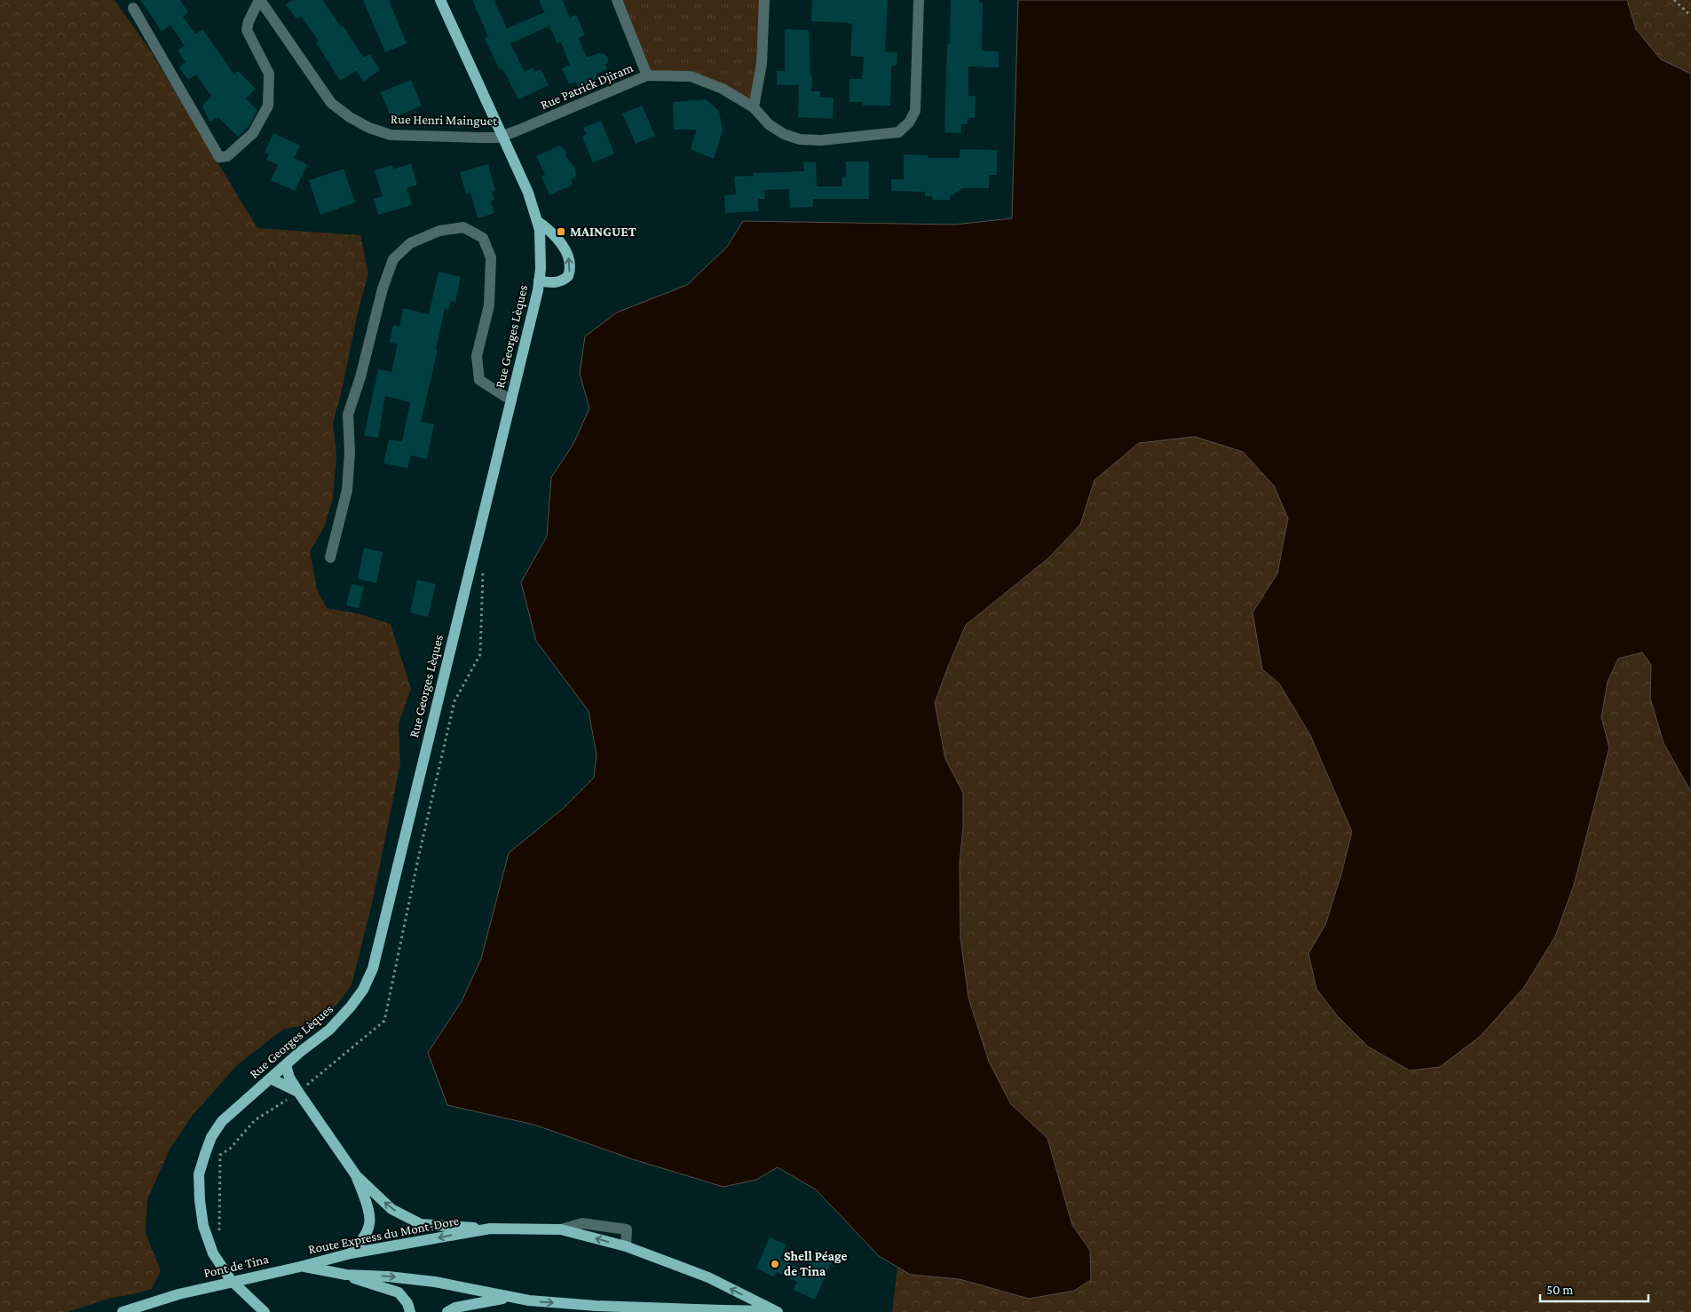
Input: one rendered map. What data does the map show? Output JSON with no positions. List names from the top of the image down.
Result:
{
  "streets": {
    "main road": ["Rue Georges Lèques", "Route Express du Mont-Dore", "Pont de Tina"],
    "street": ["Rue Patrick Djiram", "Rue Henri Mainguet"]
  },
  "crossings": [
    ["Rue Patrick Djiram", "Rue Henri Mainguet"],
    ["Rue Patrick Djiram", "Rue Georges Lèques"],
    ["Rue Henri Mainguet", "Rue Georges Lèques"],
    ["Route Express du Mont-Dore", "Pont de Tina"]
  ],
  "places": {
    "transit": ["MAINGUET"],
    "other": ["Shell Péage de Tina"]
  },
  "scale_bar": "50 m"
}
